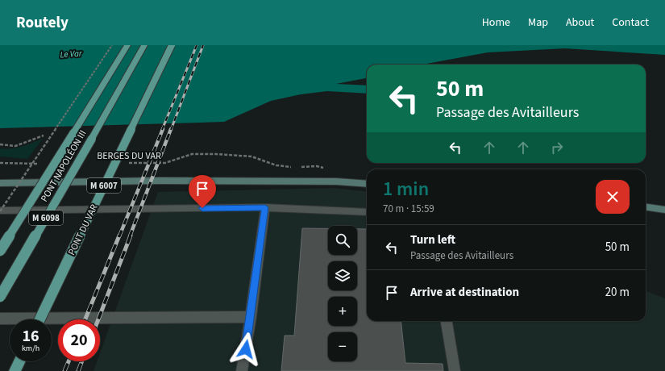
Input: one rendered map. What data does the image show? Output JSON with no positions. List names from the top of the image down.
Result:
{
  "streets": {
    "main road": [
      "PONT NAPOLÉON III",
      "M 6007",
      "M 6098",
      "PONT DU VAR"
    ],
    "path": ["BERGES DU VAR"]
  },
  "water": ["Le Var"],
  "page": {
    "header": "Routely",
    "nav": [
      "Home",
      "Map",
      "About",
      "Contact"
    ],
    "turn": ["50 m", "Passage des Avitailleurs"],
    "heading": ["1 min", "70 m · 15:59"],
    "list": [
      {
        "name": "Turn left",
        "note": "Passage des Avitailleurs",
        "value": "50 m"
      },
      {
        "name": "Arrive at destination",
        "value": "20 m"
      }
    ],
    "map_buttons": ["+", "−"],
    "speed": "16 km/h",
    "limit": "20"
  }
}
